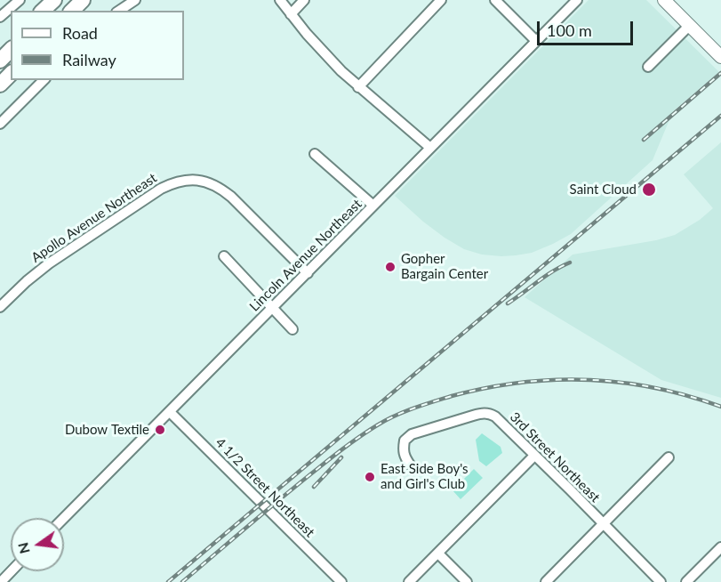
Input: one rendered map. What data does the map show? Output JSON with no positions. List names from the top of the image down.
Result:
{
  "streets": {
    "street": [
      "Apollo Avenue Northeast",
      "Lincoln Avenue Northeast",
      "3rd Street Northeast",
      "4 1/2 Street Northeast"
    ]
  },
  "crossings": [
    ["Apollo Avenue Northeast", "Lincoln Avenue Northeast"],
    ["Lincoln Avenue Northeast", "4 1/2 Street Northeast"]
  ],
  "places": [
    "Saint Cloud",
    "Gopher Bargain Center",
    "Dubow Textile",
    "East Side Boy's and Girl's Club"
  ],
  "legend": ["Road", "Railway"],
  "scale_bar": "100 m",
  "north": "left"
}
